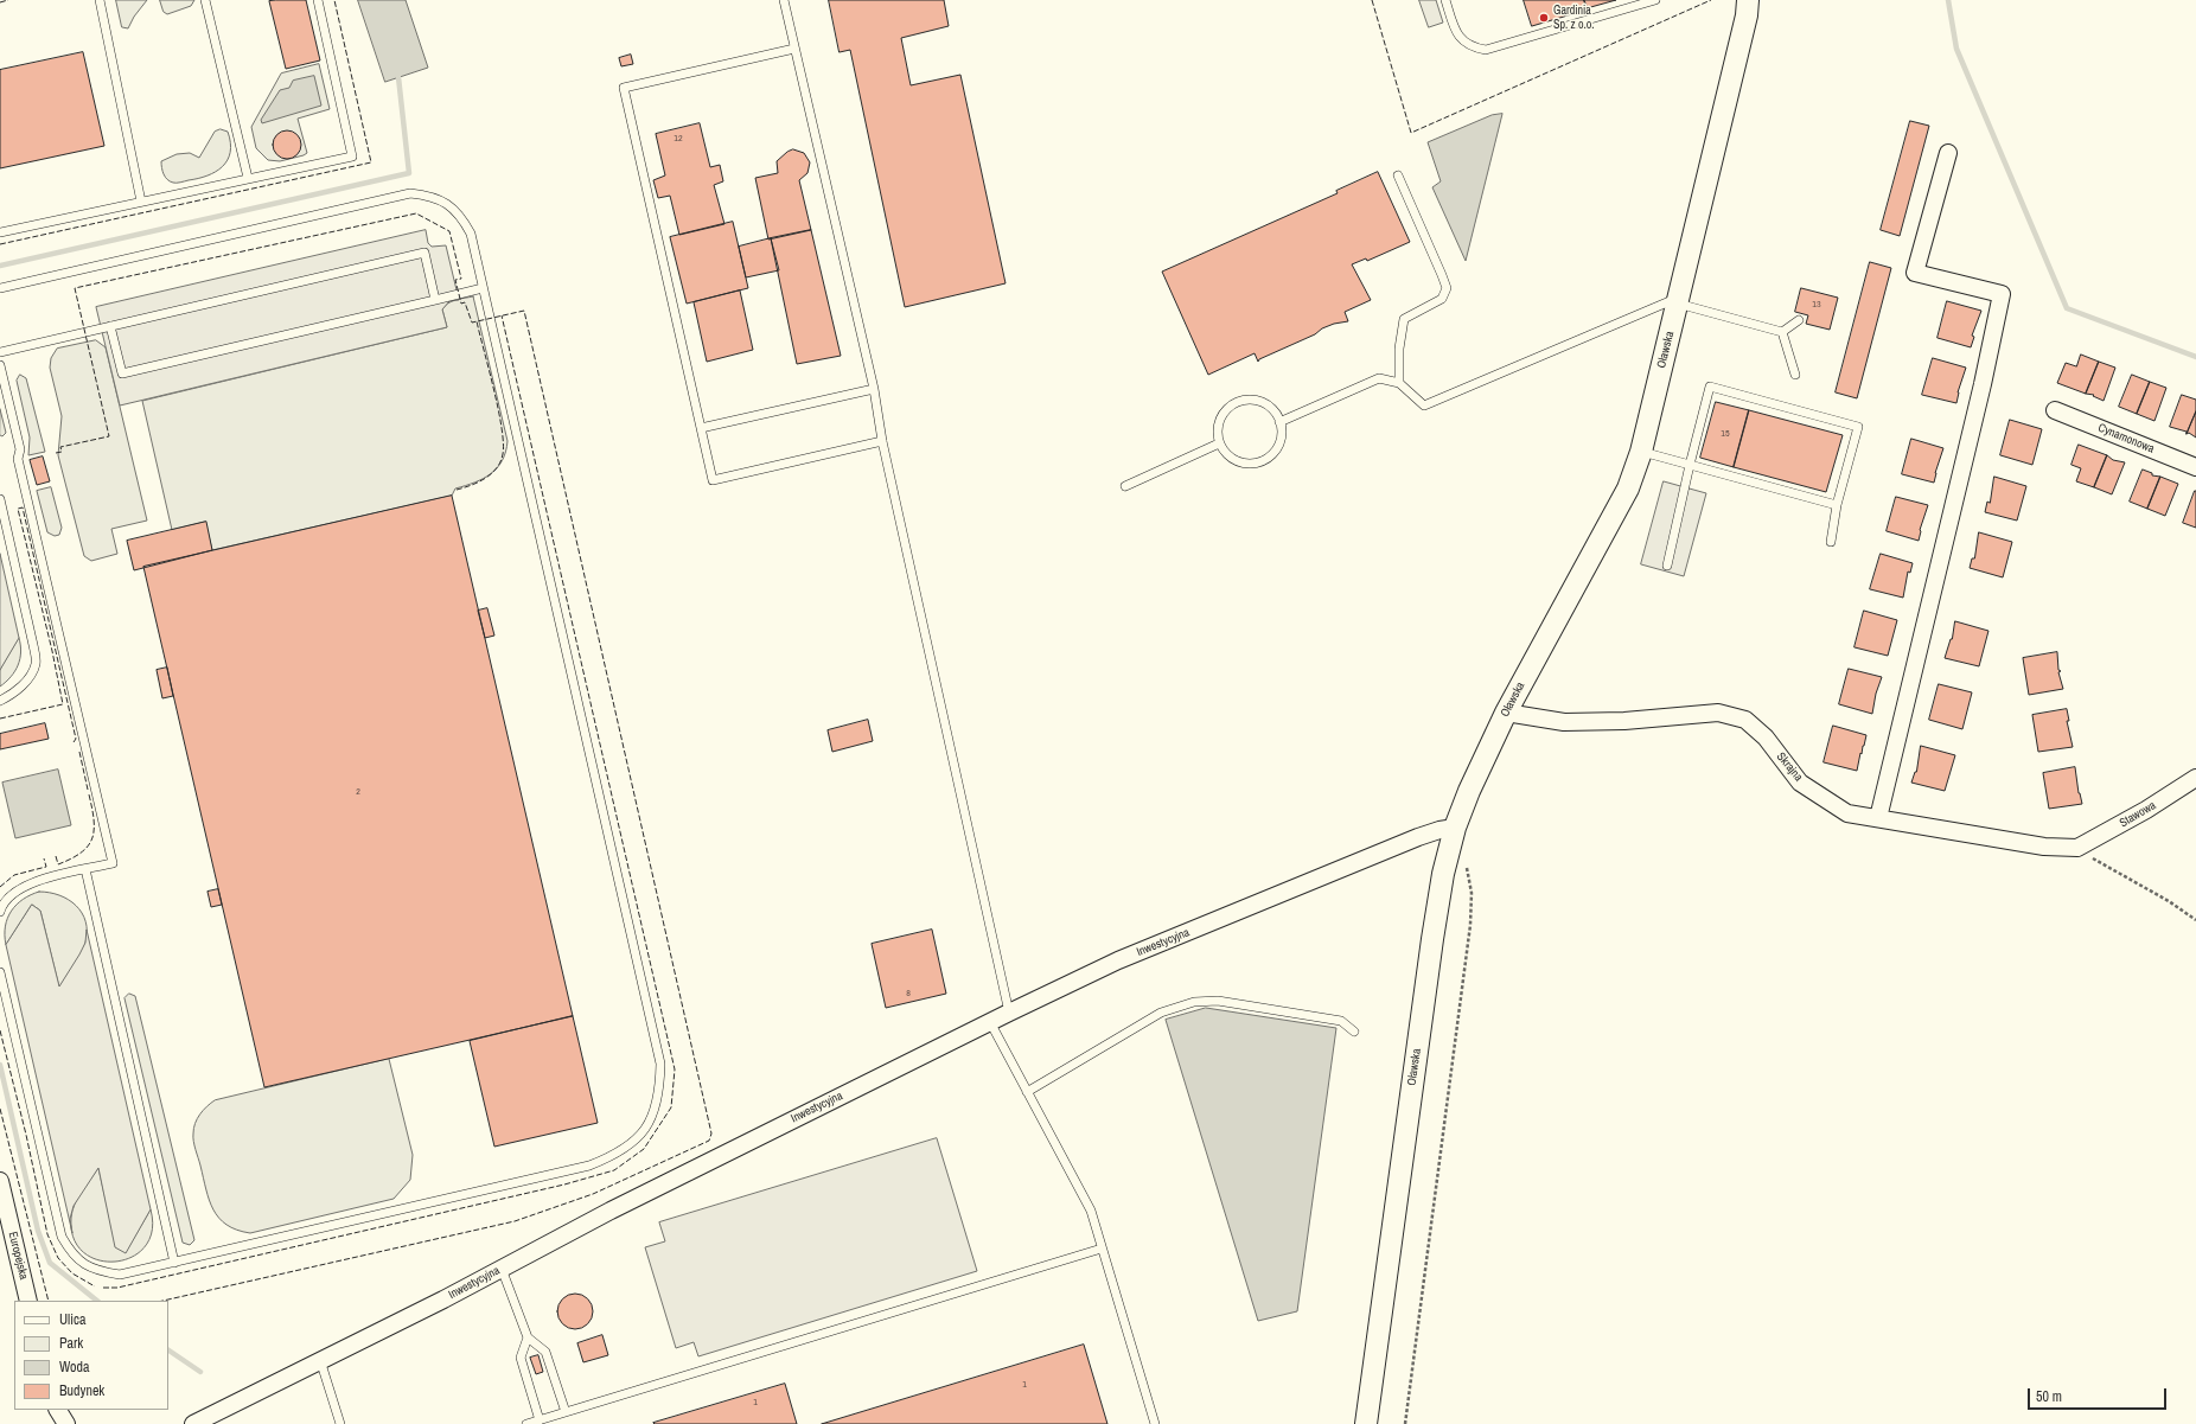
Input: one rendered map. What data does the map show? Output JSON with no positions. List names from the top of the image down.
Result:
{
  "streets": {
    "street": [
      "Oławska",
      "Cynamonowa",
      "Skrajna",
      "Stawowa",
      "Inwestycyjna",
      "Europejska"
    ]
  },
  "crossings": [
    ["Oławska", "Skrajna"],
    ["Oławska", "Inwestycyjna"],
    ["Skrajna", "Stawowa"]
  ],
  "places": ["Gardinia Sp. z o.o."],
  "house_numbers": [
    "12",
    "13",
    "15",
    "2",
    "8",
    "1",
    "1"
  ],
  "legend": [
    "Ulica",
    "Park",
    "Woda",
    "Budynek"
  ],
  "scale_bar": "50 m"
}
